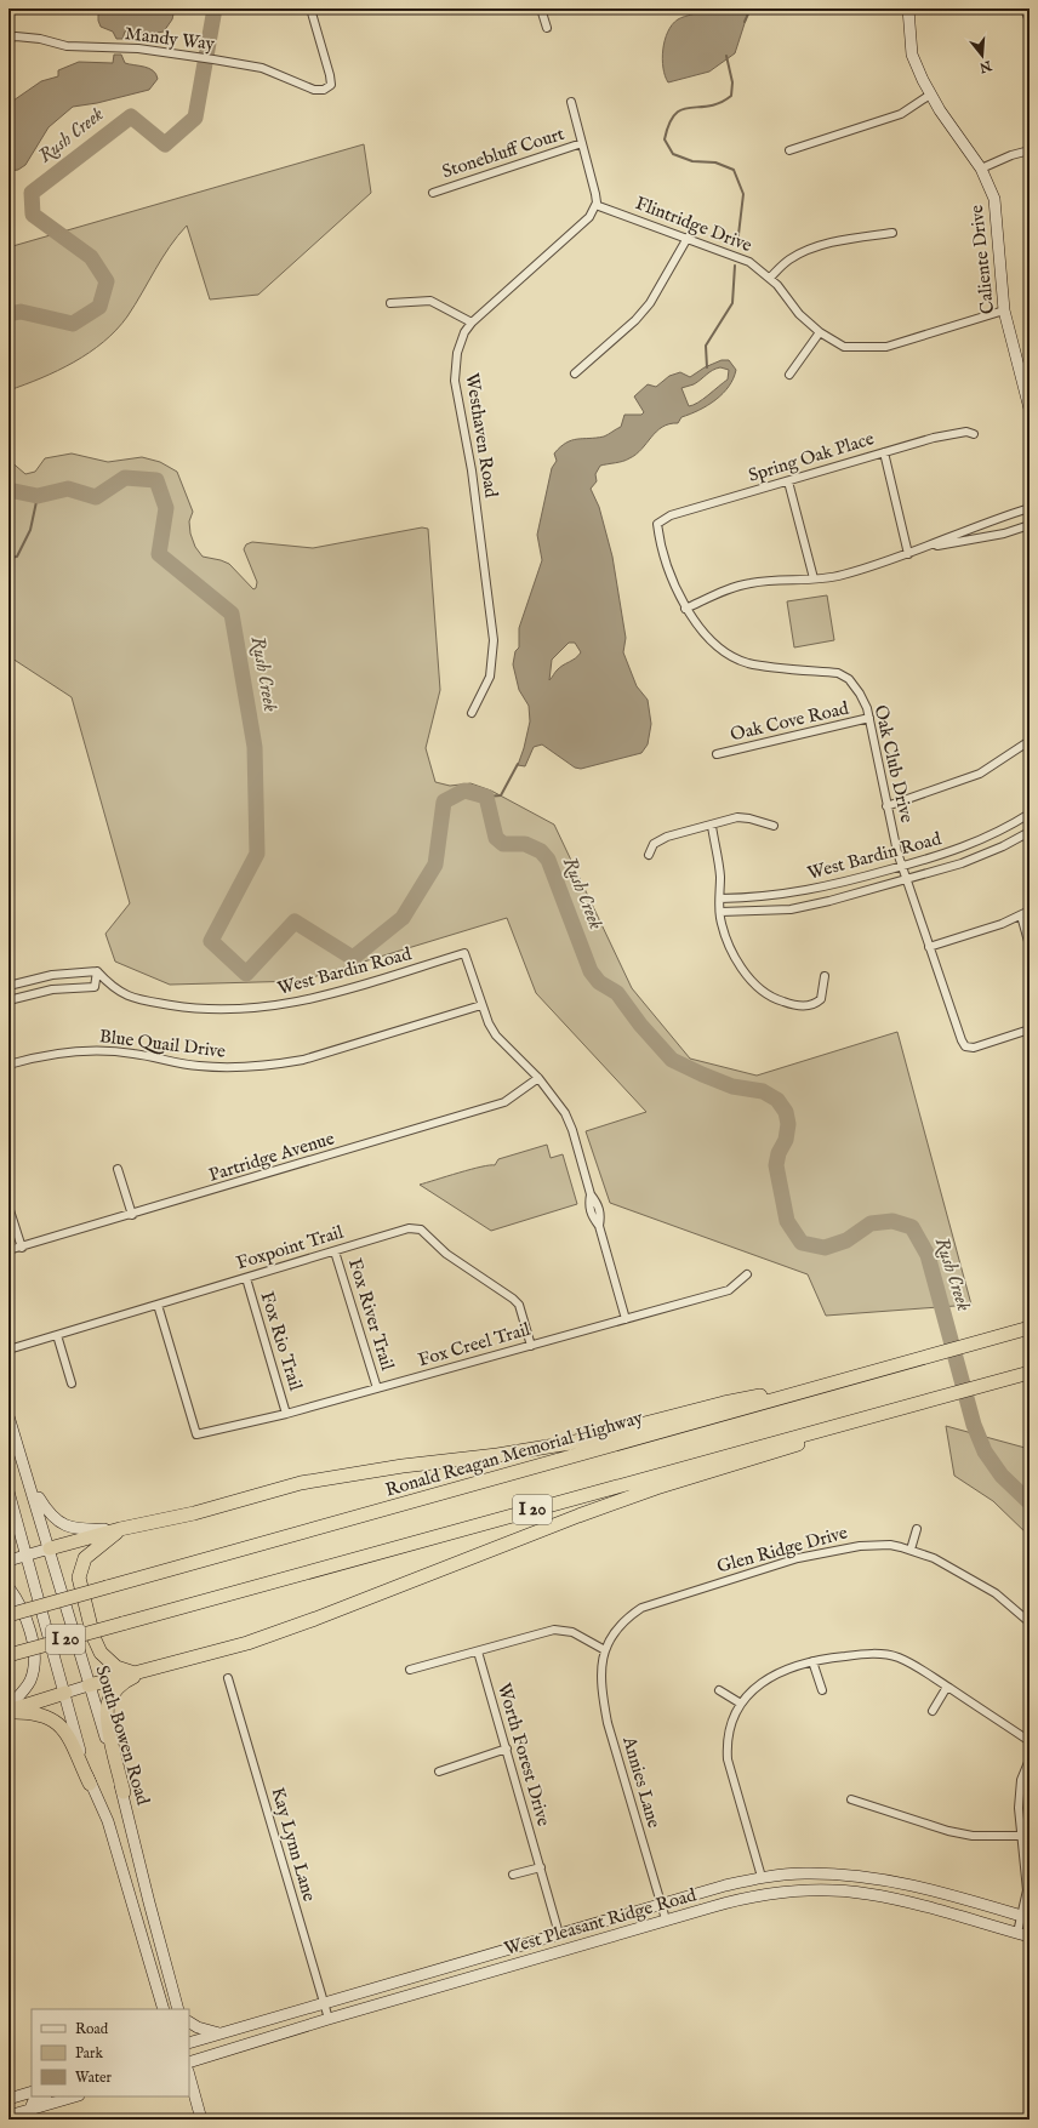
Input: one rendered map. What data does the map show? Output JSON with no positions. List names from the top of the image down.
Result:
{
  "streets": {
    "highway": ["Ronald Reagan Memorial Highway", "I 20"],
    "main road": ["Caliente Drive", "South Bowen Road", "West Pleasant Ridge Road"],
    "street": [
      "Mandy Way",
      "Stonebluff Court",
      "Flintridge Drive",
      "Westhaven Road",
      "Spring Oak Place",
      "Oak Cove Road",
      "Oak Club Drive",
      "West Bardin Road",
      "Blue Quail Drive",
      "Partridge Avenue",
      "Foxpoint Trail",
      "Fox River Trail",
      "Fox Rio Trail",
      "Fox Creel Trail",
      "Glen Ridge Drive",
      "Worth Forest Drive",
      "Annies Lane",
      "Kay Lynn Lane"
    ]
  },
  "crossings": [
    ["Flintridge Drive", "Caliente Drive"],
    ["Flintridge Drive", "Westhaven Road"],
    ["Spring Oak Place", "Oak Club Drive"],
    ["Oak Cove Road", "Oak Club Drive"],
    ["Oak Club Drive", "West Bardin Road"],
    ["West Bardin Road", "Blue Quail Drive"],
    ["Foxpoint Trail", "Fox River Trail"],
    ["Foxpoint Trail", "Fox Rio Trail"],
    ["Foxpoint Trail", "Fox Creel Trail"],
    ["Fox River Trail", "Fox Creel Trail"],
    ["Fox Rio Trail", "Fox Creel Trail"],
    ["Glen Ridge Drive", "Annies Lane"],
    ["Worth Forest Drive", "West Pleasant Ridge Road"],
    ["Annies Lane", "West Pleasant Ridge Road"],
    ["Kay Lynn Lane", "West Pleasant Ridge Road"]
  ],
  "water": ["Rush Creek"],
  "legend": ["Road", "Park", "Water"],
  "north": "bottom"
}
